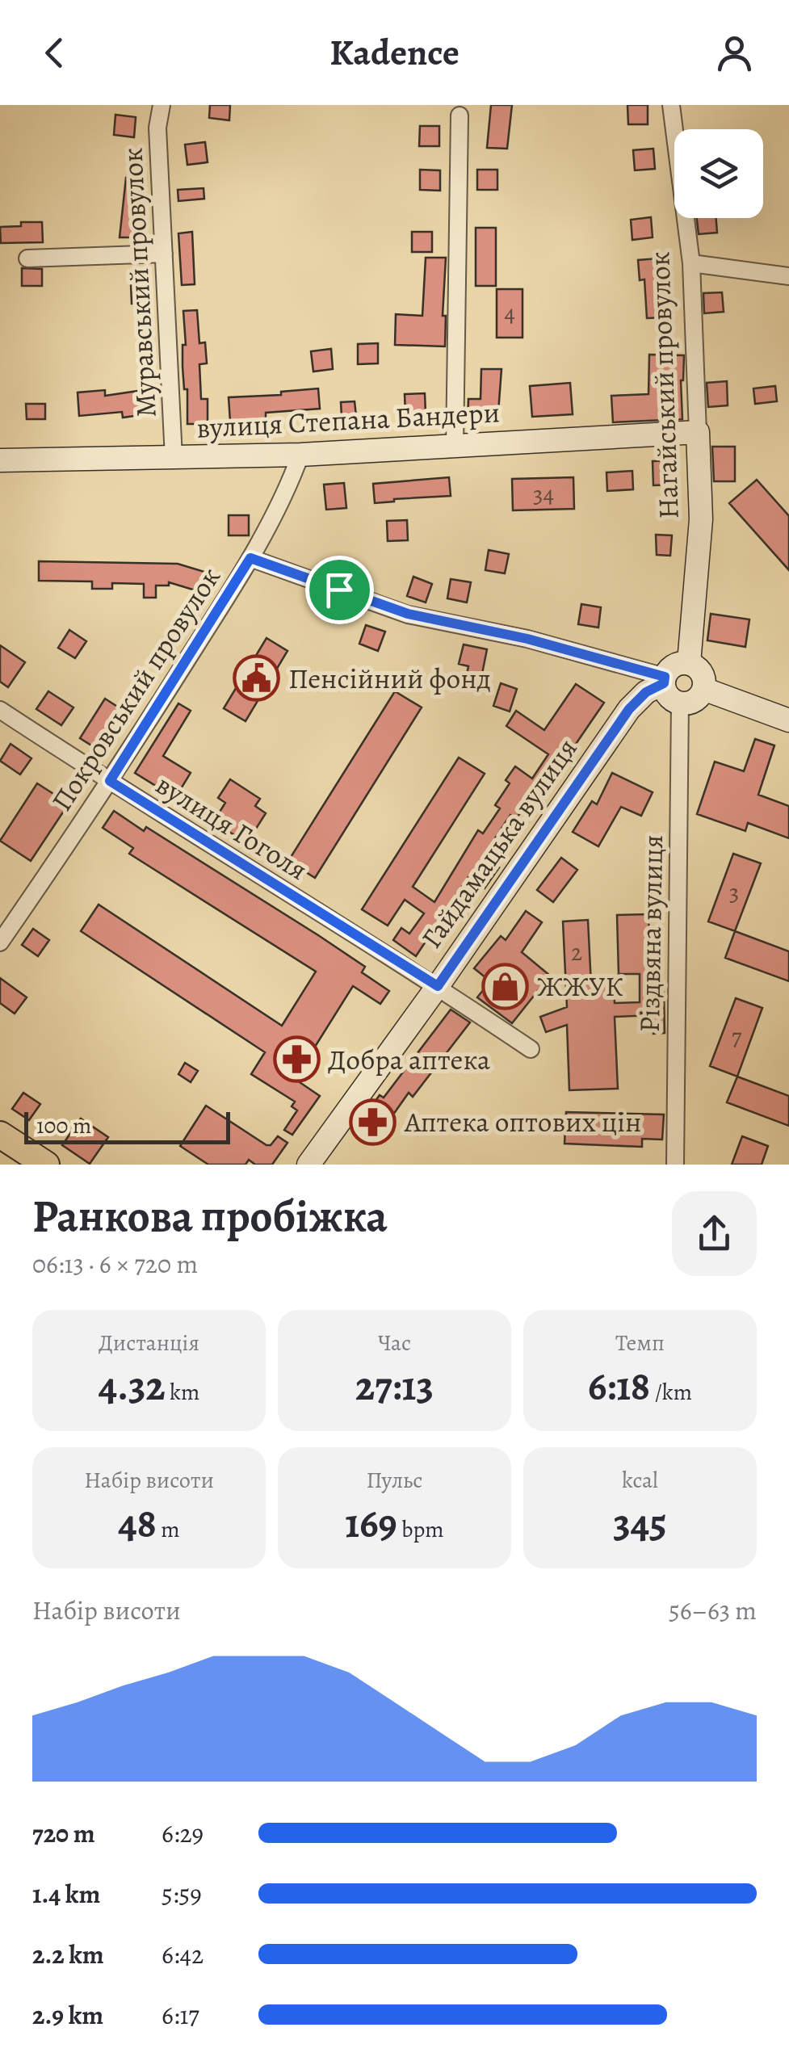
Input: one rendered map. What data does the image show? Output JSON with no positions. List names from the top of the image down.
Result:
{
  "streets": {
    "street": [
      "Муравський провулок",
      "Нагайський провулок",
      "вулиця Степана Бандери",
      "Покровський провулок",
      "вулиця Гоголя",
      "Гайдамацька вулиця",
      "Різдвяна вулиця"
    ]
  },
  "crossings": [
    ["Муравський провулок", "вулиця Степана Бандери"],
    ["Нагайський провулок", "вулиця Степана Бандери"],
    ["Нагайський провулок", "Гайдамацька вулиця"],
    ["Нагайський провулок", "Різдвяна вулиця"],
    ["вулиця Степана Бандери", "Покровський провулок"],
    ["Покровський провулок", "вулиця Гоголя"],
    ["вулиця Гоголя", "Гайдамацька вулиця"],
    ["Гайдамацька вулиця", "Різдвяна вулиця"]
  ],
  "places": {
    "public building": ["Пенсійний фонд"],
    "shop": ["ЖЖУК"],
    "pharmacy": ["Добра аптека", "Аптека оптових цін"]
  },
  "house_numbers": [
    "4",
    "34",
    "3",
    "2",
    "7"
  ],
  "scale_bar": "100 m",
  "page": {
    "header": "Kadence",
    "scale": "100 m",
    "heading": ["Ранкова пробіжка", "06:13 · 6 × 720 m"],
    "stats": [
      ["Дистанція", "4.32 km"],
      ["Час", "27:13"],
      ["Темп", "6:18 /km"],
      ["Набір висоти", "48 m"],
      ["Пульс", "169 bpm"],
      ["kcal", "345"]
    ],
    "chart": ["Набір висоти", "56–63 m"],
    "list": [
      {
        "name": "720 m",
        "note": "6:29"
      },
      {
        "name": "1.4 km",
        "note": "5:59"
      },
      {
        "name": "2.2 km",
        "note": "6:42"
      },
      {
        "name": "2.9 km",
        "note": "6:17"
      }
    ]
  }
}
